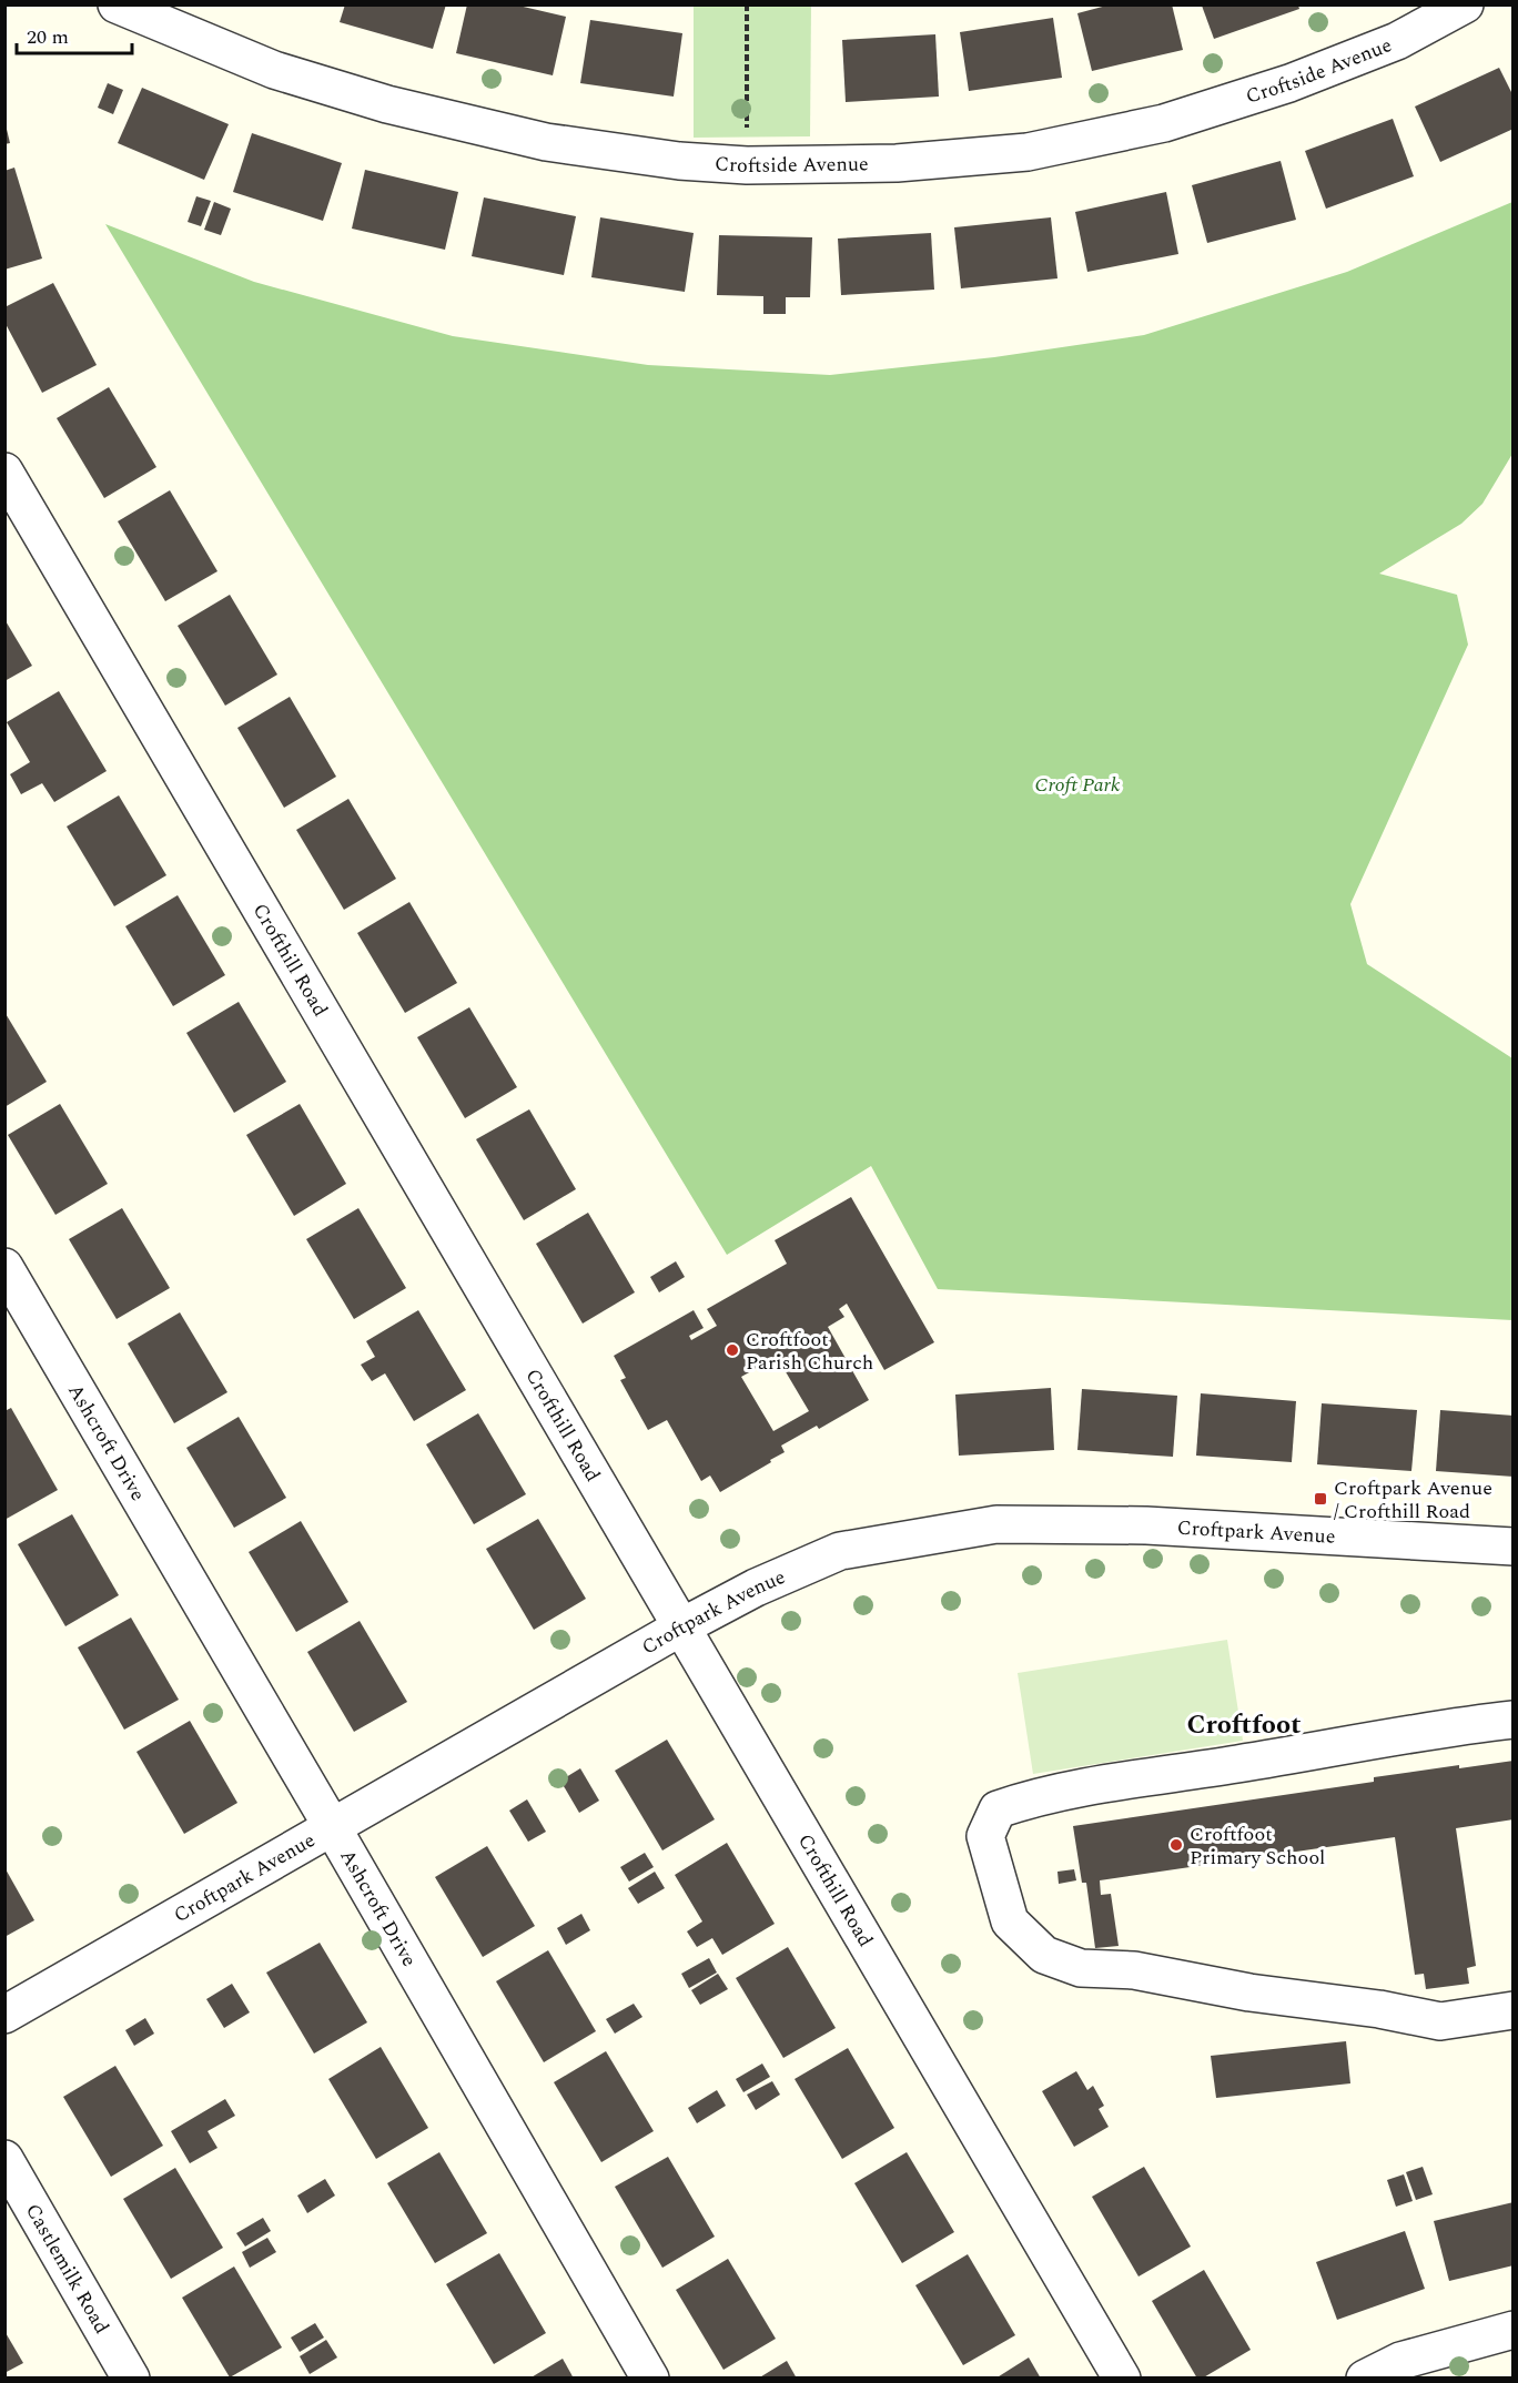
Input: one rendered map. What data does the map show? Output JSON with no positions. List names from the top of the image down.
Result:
{
  "streets": {
    "street": [
      "Croftside Avenue",
      "Crofthill Road",
      "Ashcroft Drive",
      "Croftpark Avenue",
      "Castlemilk Road"
    ]
  },
  "crossings": [
    ["Crofthill Road", "Croftpark Avenue"],
    ["Ashcroft Drive", "Croftpark Avenue"]
  ],
  "districts": ["Croftfoot"],
  "parks": ["Croft Park"],
  "places": {
    "other": ["Croftfoot Parish Church", "Croftfoot Primary School"],
    "transit": ["Croftpark Avenue / Crofthill Road"]
  },
  "scale_bar": "20 m"
}
